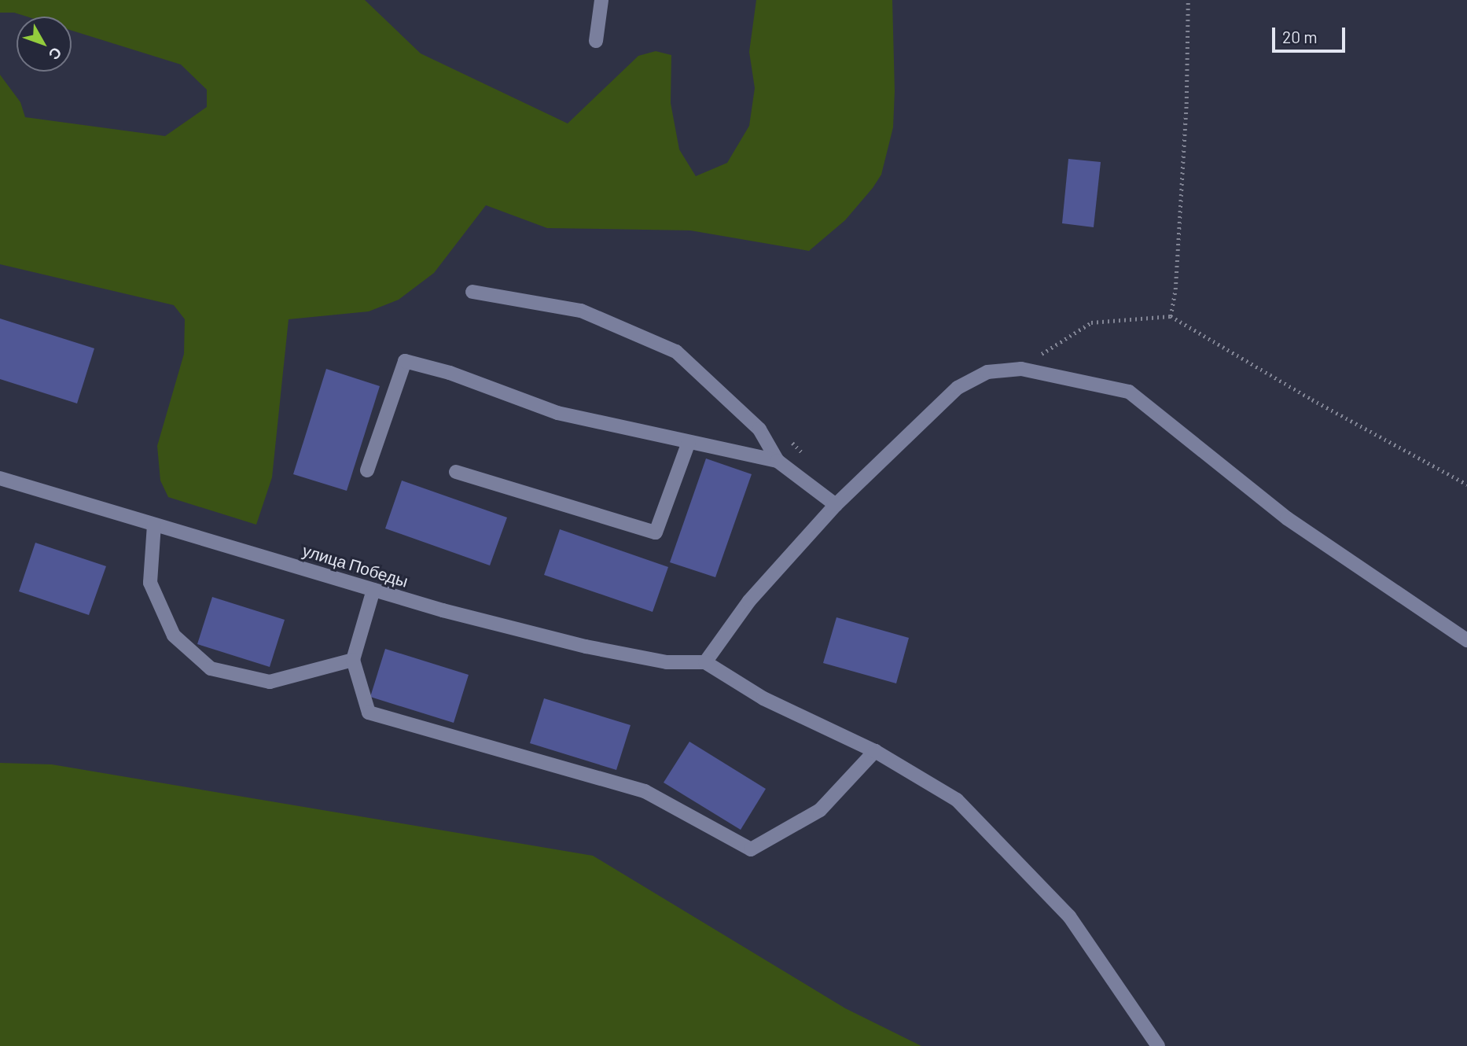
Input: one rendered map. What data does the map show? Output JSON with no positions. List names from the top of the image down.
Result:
{
  "streets": {
    "street": ["улица Победы"]
  },
  "scale_bar": "20 m",
  "north": "bottom right"
}
